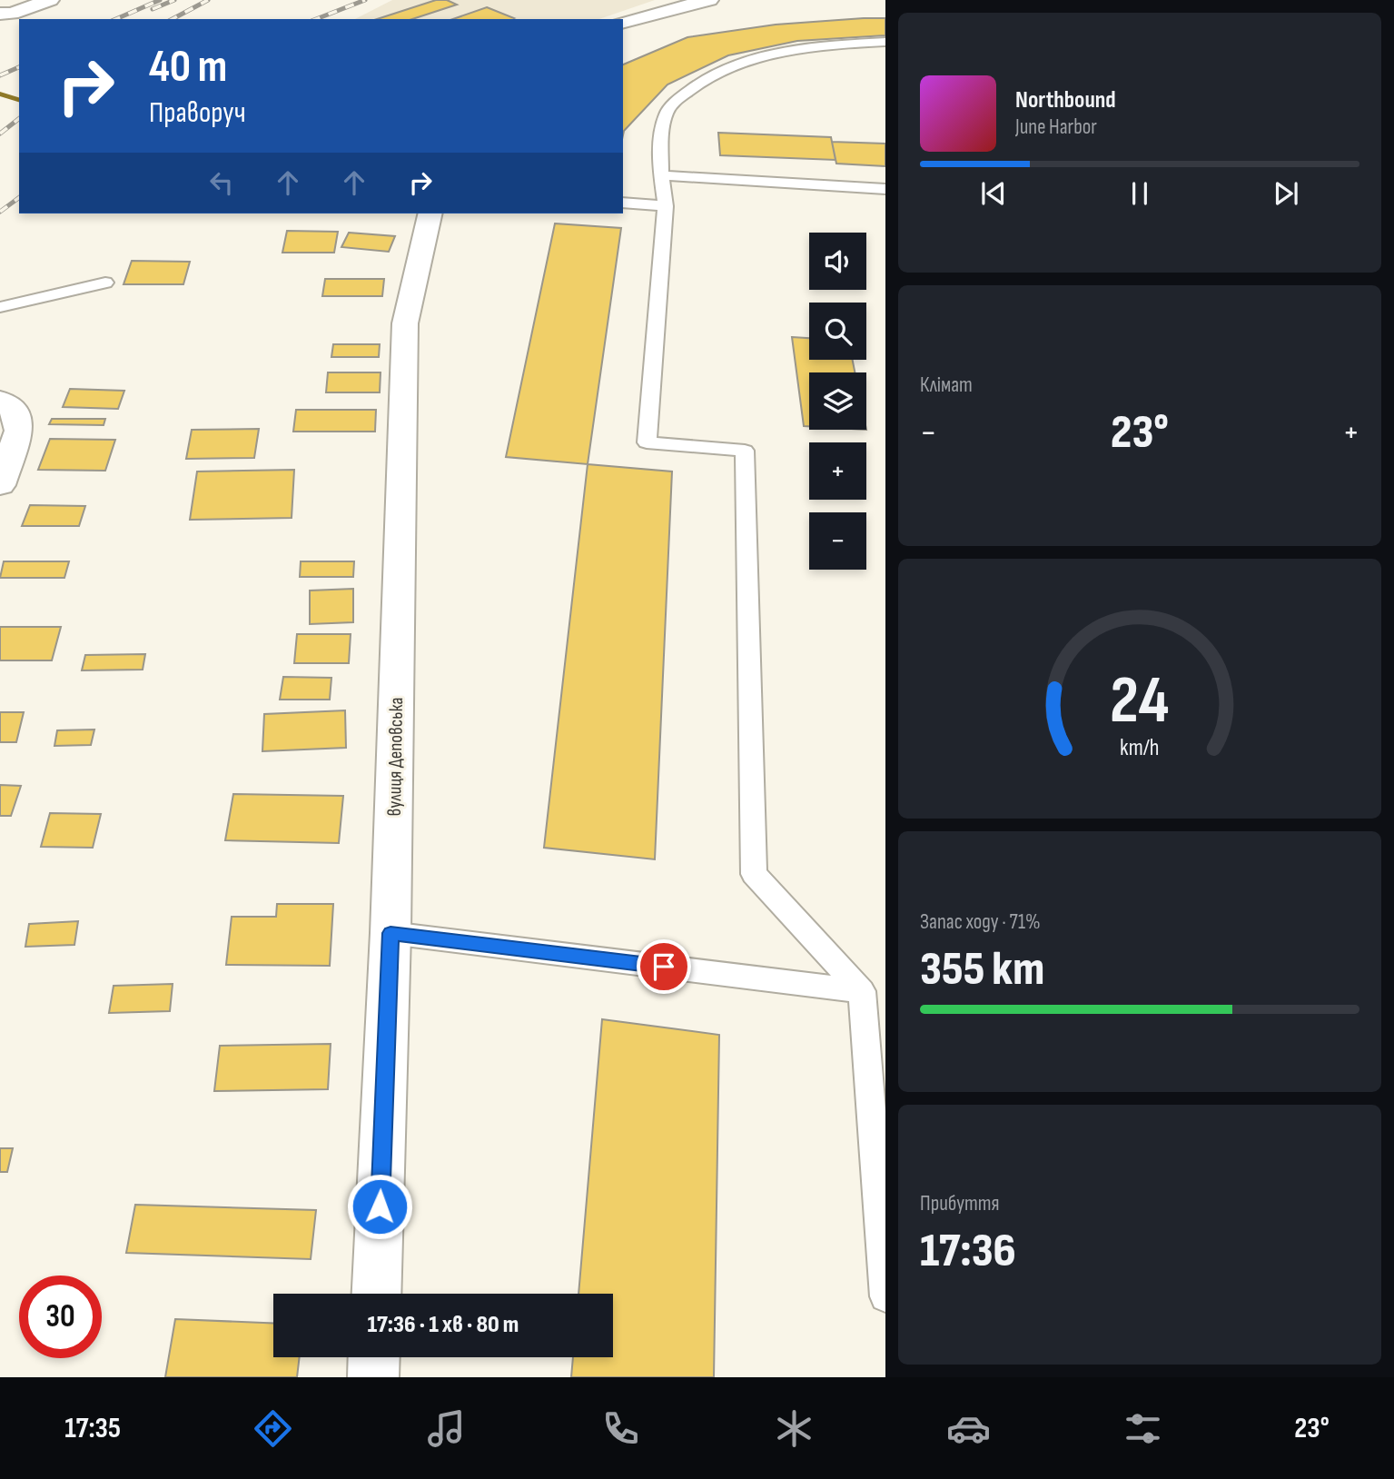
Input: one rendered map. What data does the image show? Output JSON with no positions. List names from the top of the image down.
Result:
{
  "streets": {
    "street": ["вулиця Деповська"]
  },
  "page": {
    "turn": ["40 m", "Праворуч"],
    "song": ["Northbound", "June Harbor"],
    "map_buttons": ["+", "−"],
    "tile": [
      "Клімат",
      ["Запас ходу · 71%", "355 km"],
      ["Прибуття", "17:36"]
    ],
    "heat": ["−", "23°", "+"],
    "limit": "30",
    "trip": "17:36 · 1 хв · 80 m",
    "tabs": ["17:35", "23°"],
    "gauge": ["24", "km/h"]
  }
}
